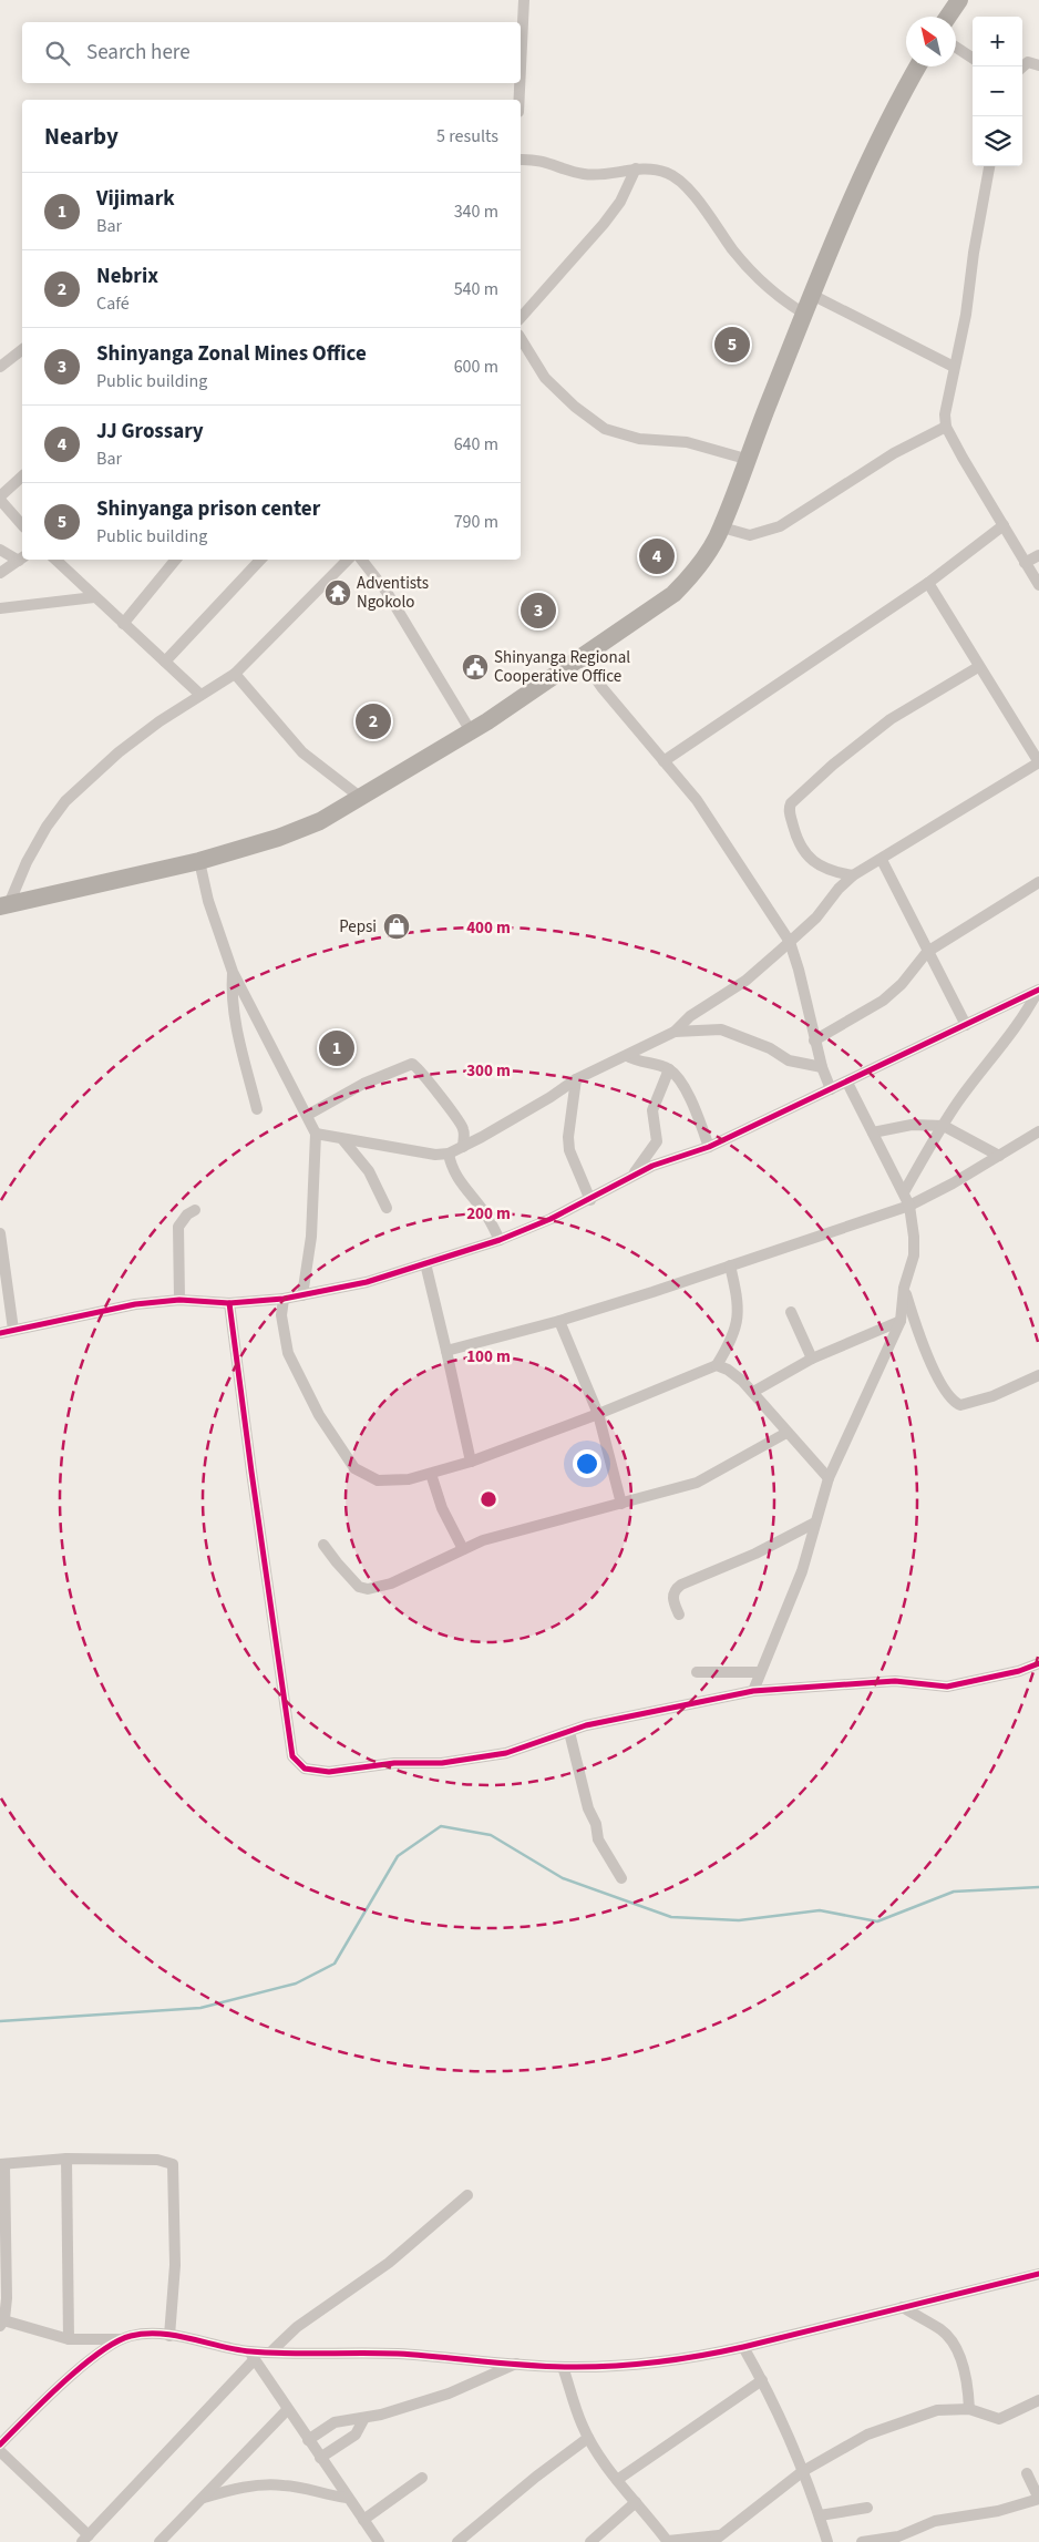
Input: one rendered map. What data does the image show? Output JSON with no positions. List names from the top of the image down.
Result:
{
  "places": {
    "temple": ["Adventists Ngokolo"],
    "public building": ["Shinyanga Regional Cooperative Office"],
    "shop": ["Pepsi"]
  },
  "north": "top left",
  "page": {
    "map_buttons": ["+", "−"],
    "search": "Search here",
    "heading": ["Nearby", "5 results"],
    "list": [
      {
        "mark": "1",
        "name": "Vijimark",
        "note": "Bar",
        "value": "340 m"
      },
      {
        "mark": "2",
        "name": "Nebrix",
        "note": "Café",
        "value": "540 m"
      },
      {
        "mark": "3",
        "name": "Shinyanga Zonal Mines Office",
        "note": "Public building",
        "value": "600 m"
      },
      {
        "mark": "4",
        "name": "JJ Grossary",
        "note": "Bar",
        "value": "640 m"
      },
      {
        "mark": "5",
        "name": "Shinyanga prison center",
        "note": "Public building",
        "value": "790 m"
      }
    ],
    "pins": [
      "5",
      "4",
      "3",
      "2",
      "1"
    ]
  },
  "rings": [
    "400 m",
    "300 m",
    "200 m",
    "100 m"
  ]
}
